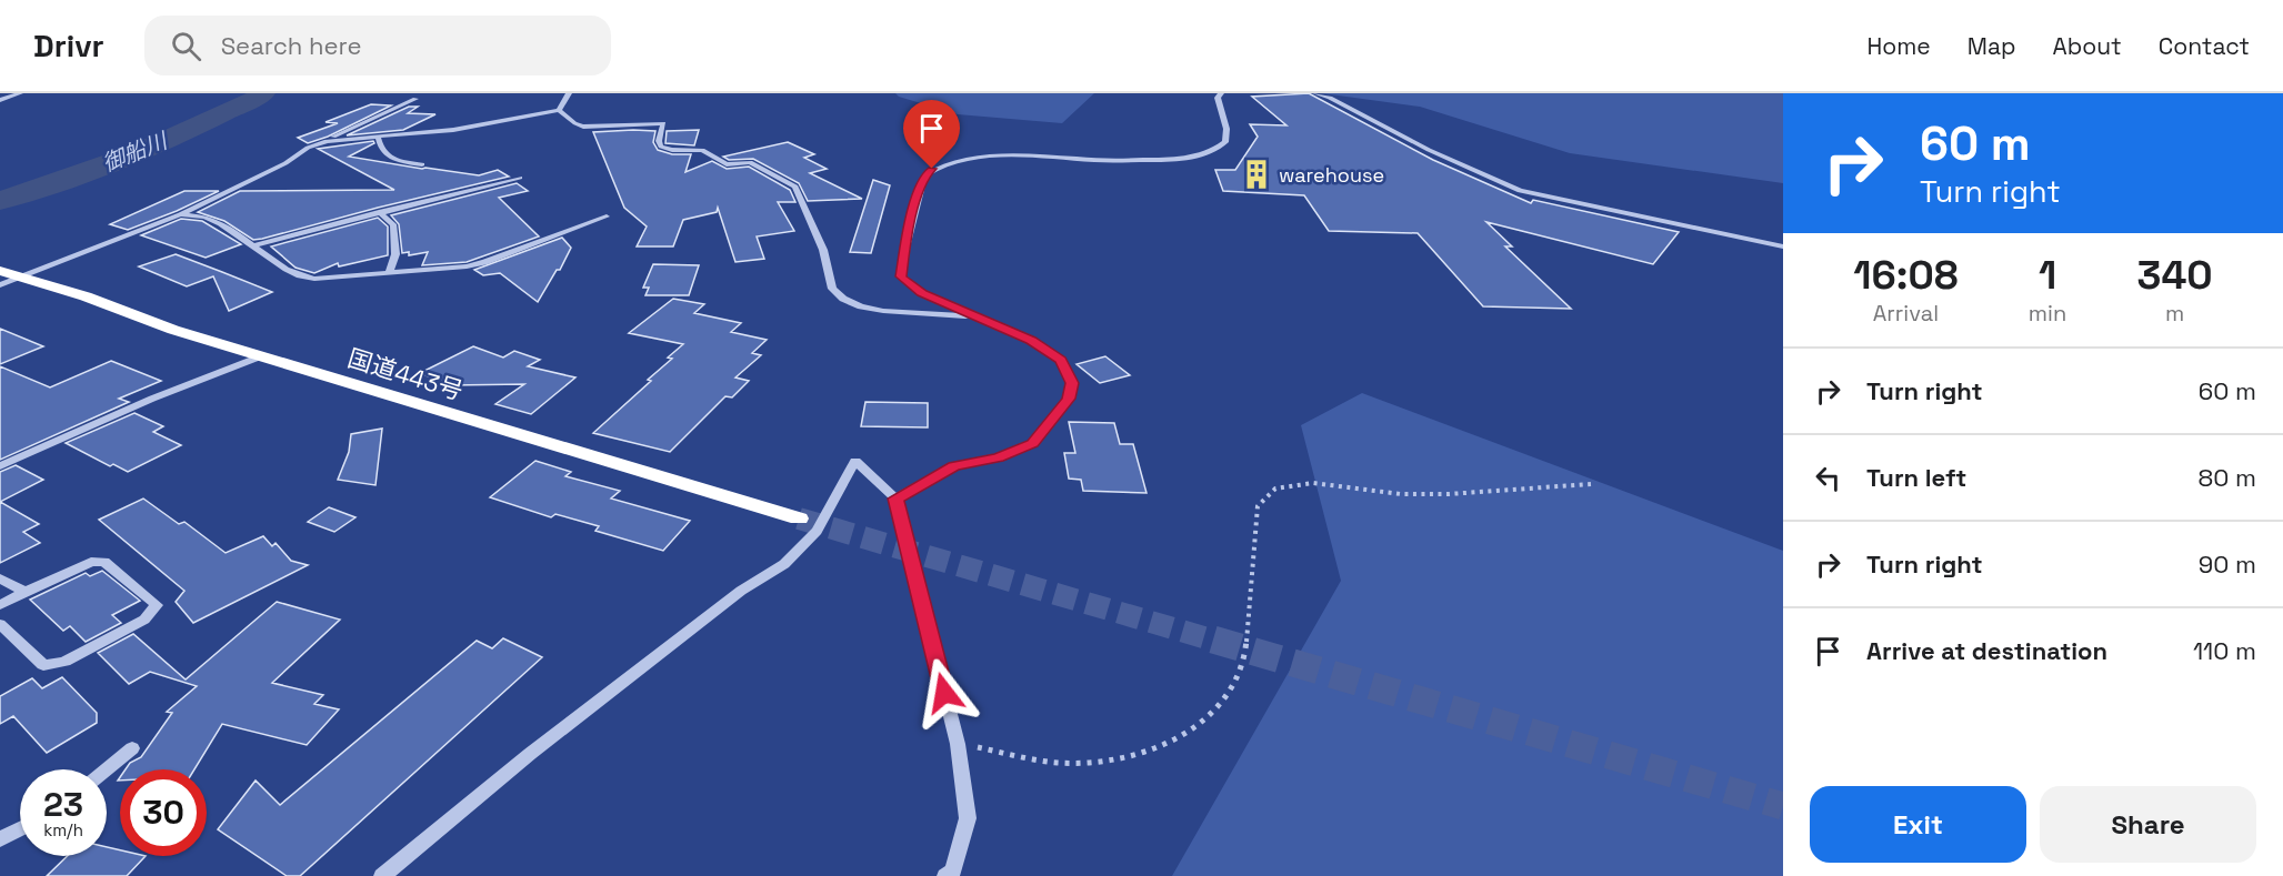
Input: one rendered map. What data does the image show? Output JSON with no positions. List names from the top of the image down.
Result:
{
  "streets": {
    "highway": ["国道443号"]
  },
  "water": ["御船川"],
  "places": {
    "building": ["warehouse"]
  },
  "page": {
    "header": "Drivr",
    "search": "Search here",
    "nav": [
      "Home",
      "Map",
      "About",
      "Contact"
    ],
    "turn": ["60 m", "Turn right"],
    "eta": [
      "16:08",
      "Arrival",
      "1",
      "min",
      "340",
      "m"
    ],
    "list": [
      {
        "name": "Turn right",
        "value": "60 m"
      },
      {
        "name": "Turn left",
        "value": "80 m"
      },
      {
        "name": "Turn right",
        "value": "90 m"
      },
      {
        "name": "Arrive at destination",
        "value": "110 m"
      }
    ],
    "speed": "23 km/h",
    "limit": "30",
    "buttons": ["Exit", "Share"]
  }
}
